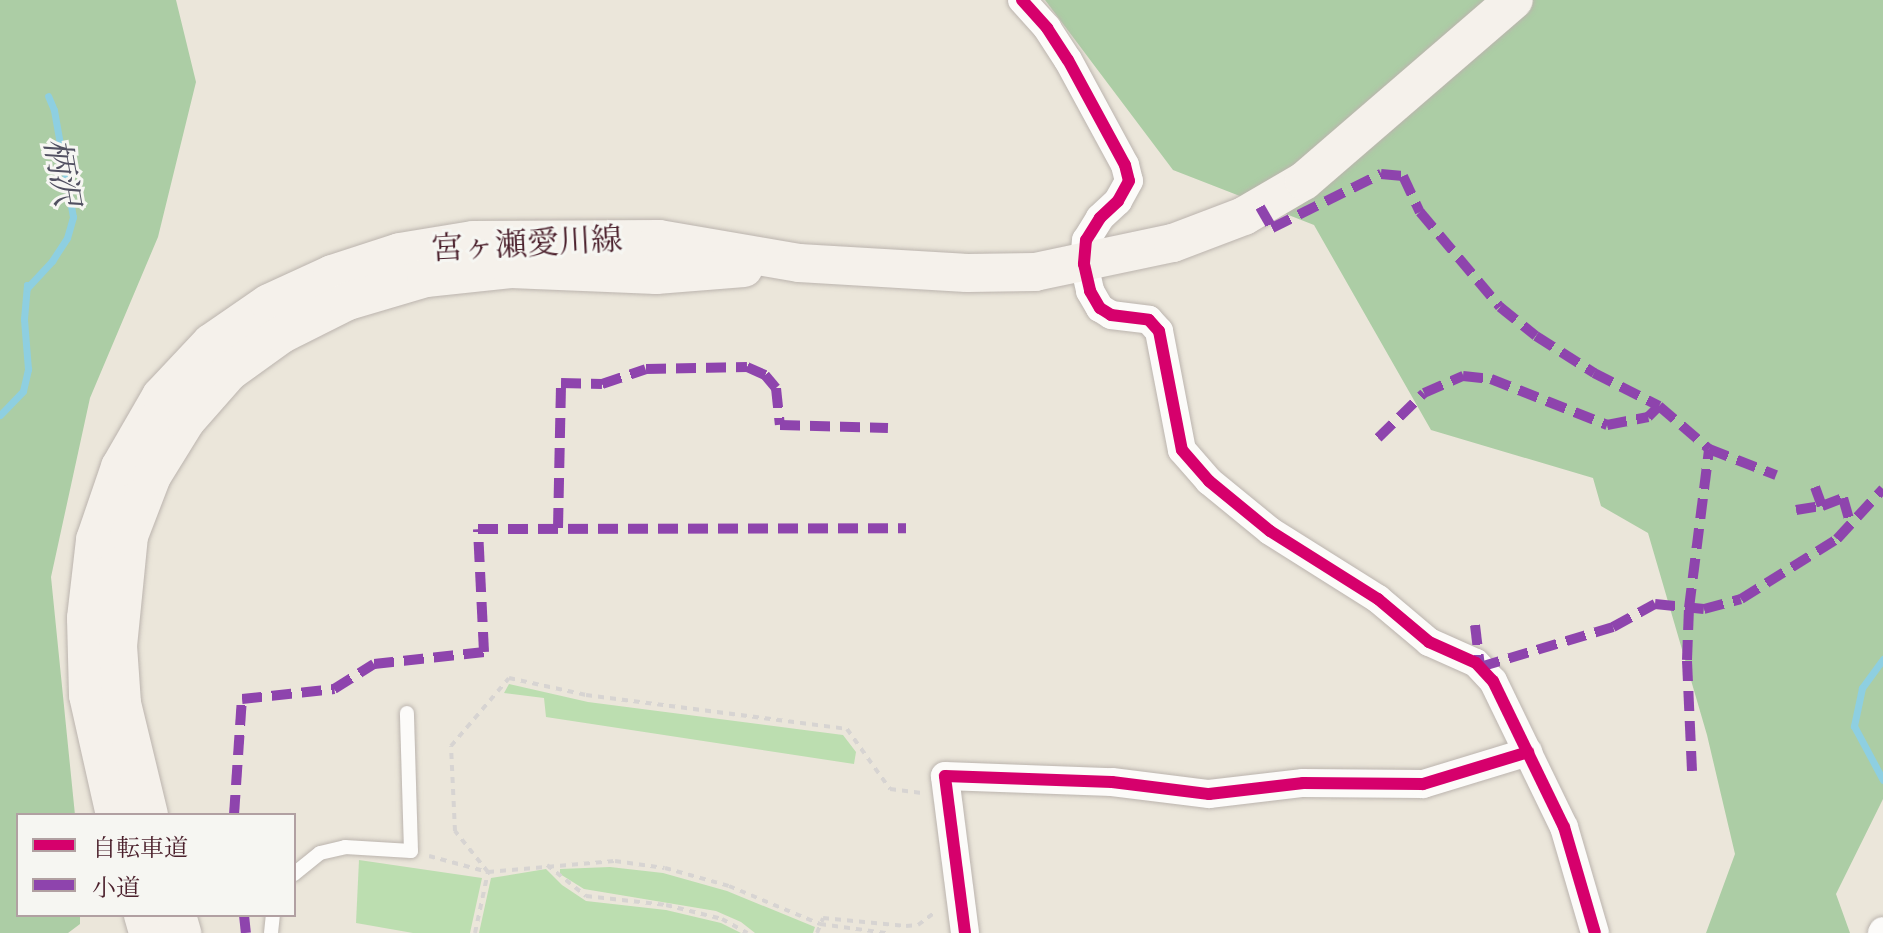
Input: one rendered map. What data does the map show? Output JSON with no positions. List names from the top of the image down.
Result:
{
  "streets": {
    "main road": ["宮ヶ瀬愛川線"]
  },
  "water": ["柄沢"],
  "legend": ["自転車道", "小道"]
}
